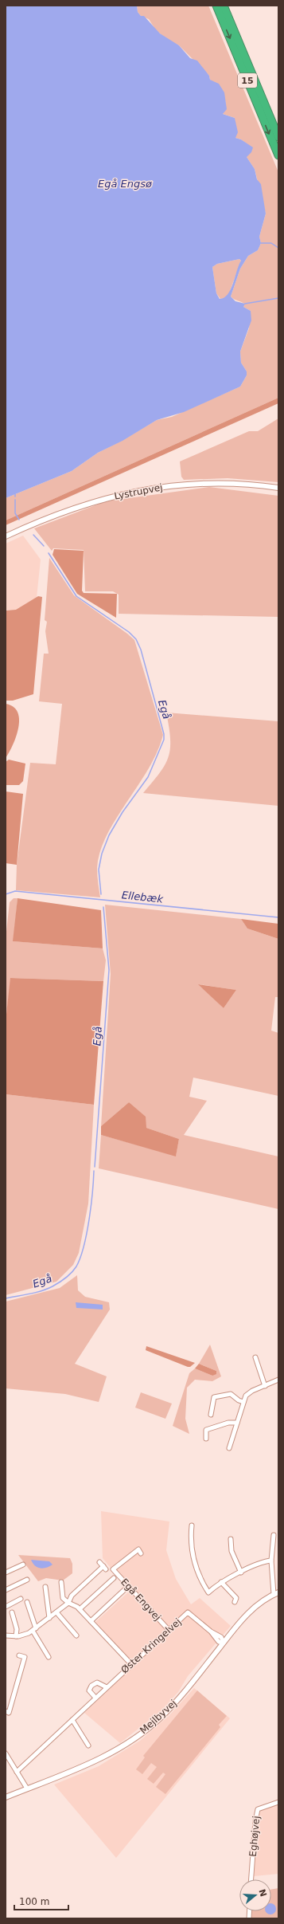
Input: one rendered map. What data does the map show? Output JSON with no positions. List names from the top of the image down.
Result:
{
  "streets": {
    "highway": ["15"],
    "street": [
      "Lystrupvej",
      "Egå Engvej",
      "Øster Kringelvej",
      "Mejlbyvej",
      "Eghøjvej"
    ]
  },
  "crossings": [
    ["Egå Engvej", "Øster Kringelvej"],
    ["Øster Kringelvej", "Mejlbyvej"]
  ],
  "water": ["Egå Engsø", "Egå", "Ellebæk"],
  "scale_bar": "100 m",
  "north": "right"
}
